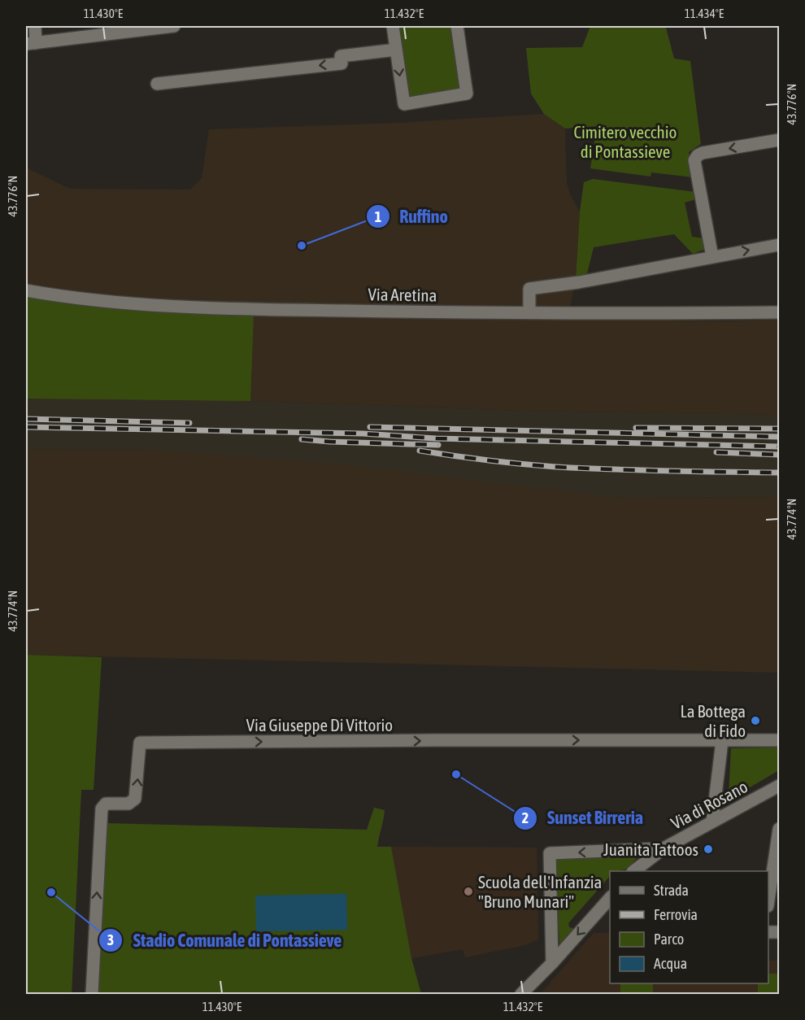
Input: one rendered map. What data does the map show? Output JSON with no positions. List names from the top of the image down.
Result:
{
  "streets": {
    "street": ["Via Aretina", "Via Giuseppe Di Vittorio", "Via di Rosano"]
  },
  "parks": ["Cimitero vecchio di Pontassieve"],
  "places": [
    "Ruffino",
    "La Bottega di Fido",
    "Sunset Birreria",
    "Juanita Tattoos",
    "Scuola dell'Infanzia \"Bruno Munari\"",
    "Stadio Comunale di Pontassieve"
  ],
  "legend": [
    "Strada",
    "Ferrovia",
    "Parco",
    "Acqua"
  ],
  "coordinates": [
    "11.430°E",
    "11.432°E",
    "11.434°E",
    "43.776°N",
    "43.774°N"
  ]
}
